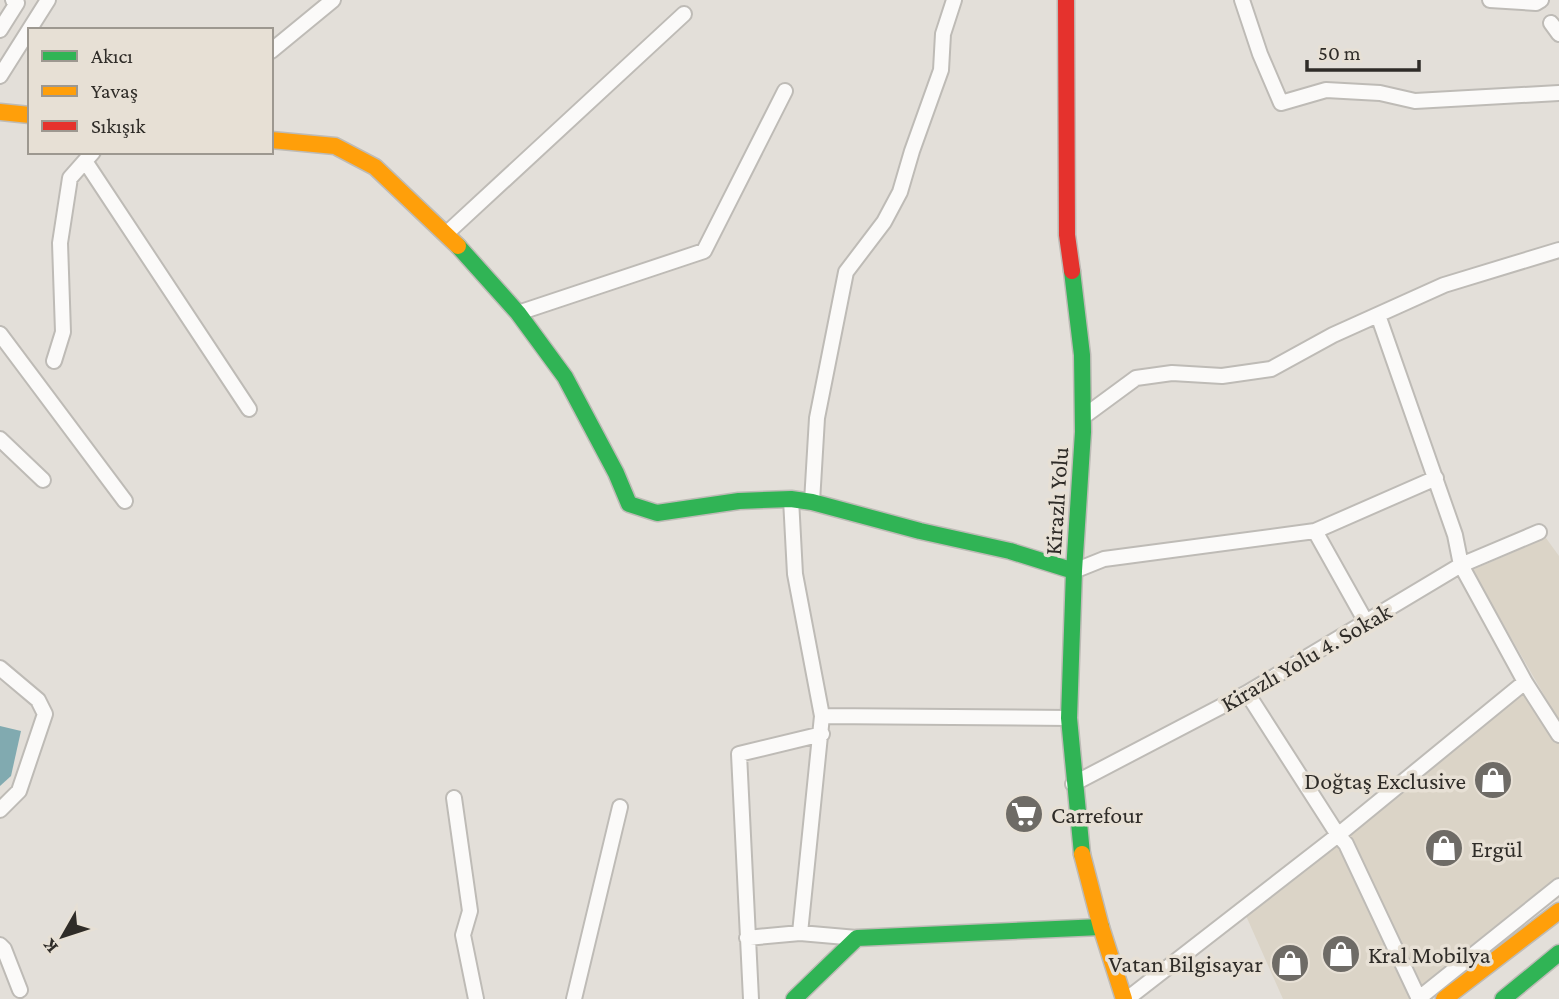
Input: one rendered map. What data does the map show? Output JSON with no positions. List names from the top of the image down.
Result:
{
  "streets": {
    "main road": ["Kirazlı Yolu"],
    "street": ["Kirazlı Yolu 4. Sokak"]
  },
  "crossings": [
    ["Kirazlı Yolu", "Kirazlı Yolu 4. Sokak"]
  ],
  "places": {
    "shop": [
      "Doğtaş Exclusive",
      "Ergül",
      "Kral Mobilya",
      "Vatan Bilgisayar"
    ],
    "supermarket": ["Carrefour"]
  },
  "legend": ["Akıcı", "Yavaş", "Sıkışık"],
  "scale_bar": "50 m",
  "north": "bottom left"
}
